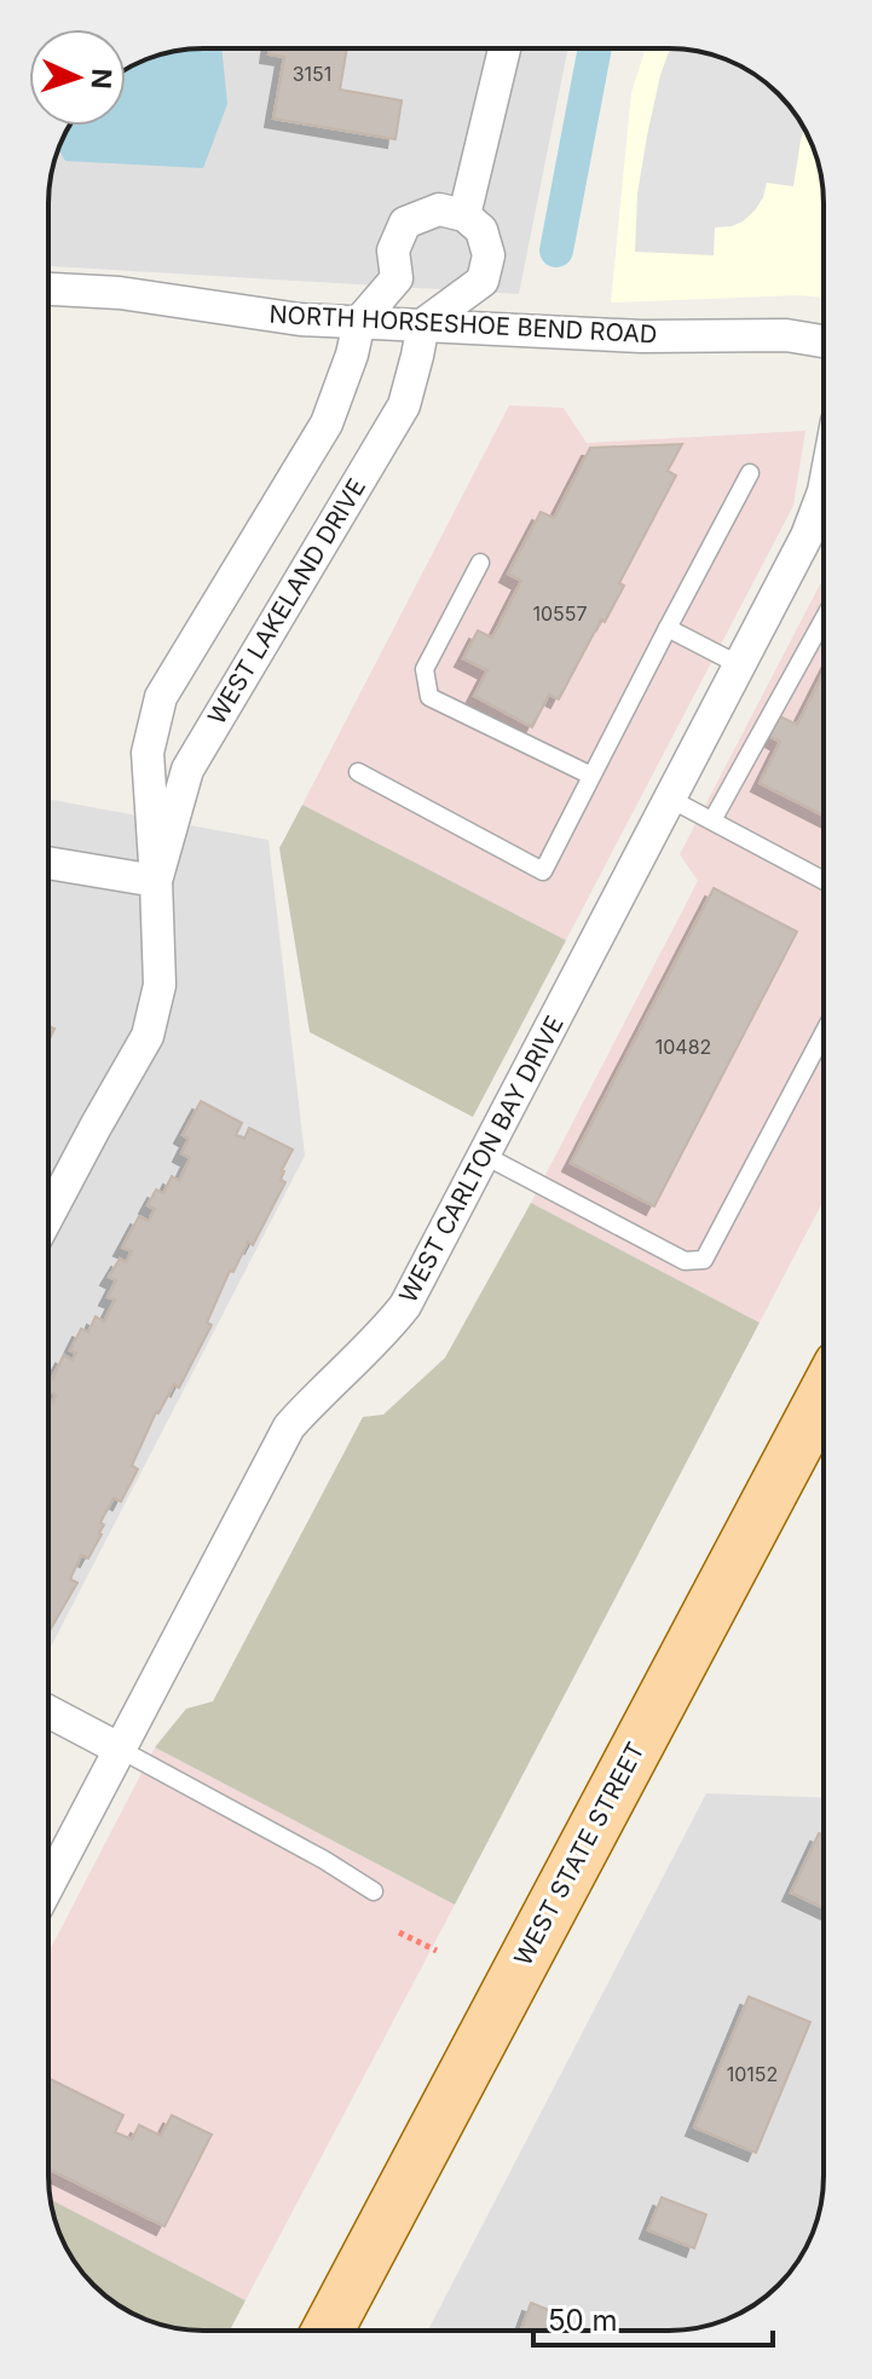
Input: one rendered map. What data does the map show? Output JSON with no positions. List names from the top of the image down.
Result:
{
  "streets": {
    "main road": ["WEST STATE STREET"],
    "street": ["NORTH HORSESHOE BEND ROAD", "WEST LAKELAND DRIVE", "WEST CARLTON BAY DRIVE"]
  },
  "crossings": [
    ["NORTH HORSESHOE BEND ROAD", "WEST LAKELAND DRIVE"]
  ],
  "house_numbers": [
    "3151",
    "10557",
    "10482",
    "10152"
  ],
  "scale_bar": "50 m",
  "north": "right"
}
